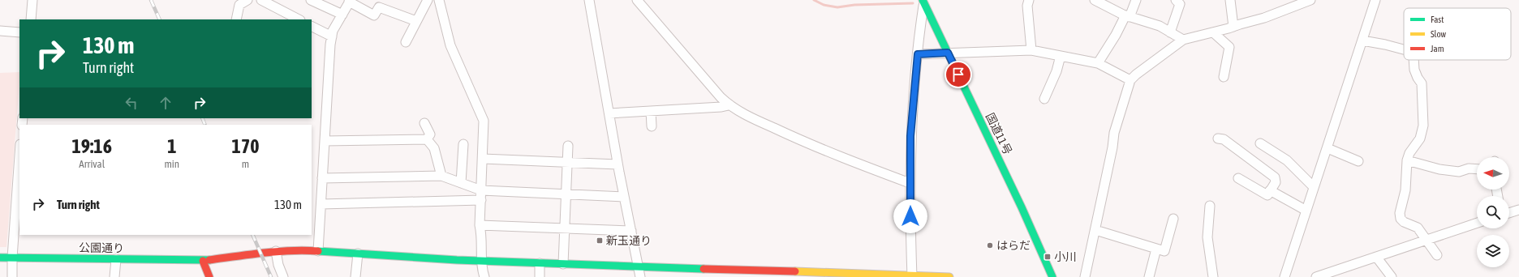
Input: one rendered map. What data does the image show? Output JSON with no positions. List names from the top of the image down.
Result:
{
  "streets": {
    "main road": ["国道11号", "公園通り"]
  },
  "places": {
    "transit": ["新玉通り", "小川"],
    "other": ["はらだ"]
  },
  "legend": ["Fast", "Slow", "Jam"],
  "north": "left",
  "page": {
    "turn": ["130 m", "Turn right"],
    "eta": [
      "19:16",
      "Arrival",
      "1",
      "min",
      "170",
      "m"
    ],
    "list": [
      {
        "name": "Turn right",
        "value": "130 m"
      }
    ]
  }
}
